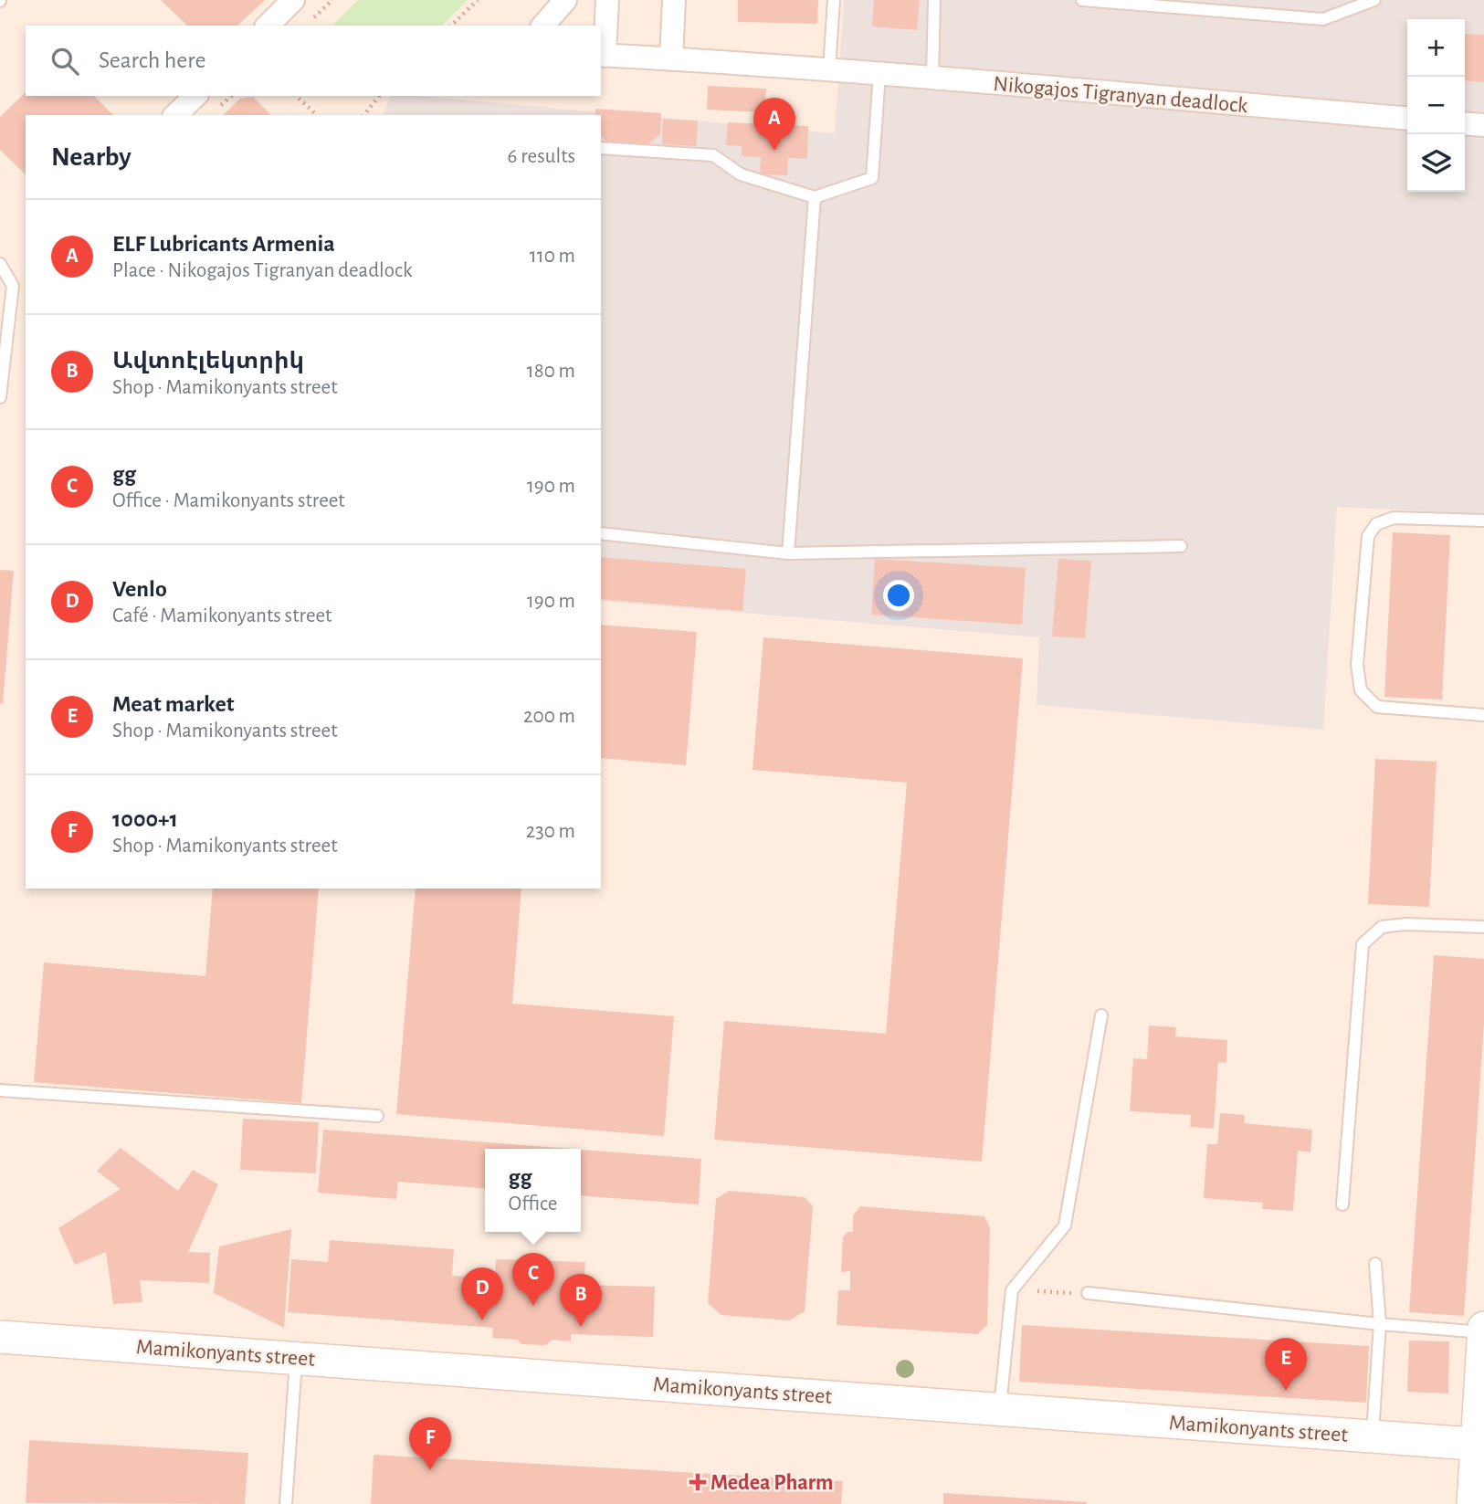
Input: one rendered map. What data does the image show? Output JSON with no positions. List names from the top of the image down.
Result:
{
  "streets": {
    "street": ["Nikogajos Tigranyan deadlock", "Mamikonyants street"]
  },
  "places": {
    "health": ["Medea Pharm"]
  },
  "page": {
    "map_buttons": ["+", "−"],
    "search": "Search here",
    "pins": [
      "A",
      "C",
      "D",
      "B",
      "E",
      "F"
    ],
    "heading": ["Nearby", "6 results"],
    "list": [
      {
        "mark": "A",
        "name": "ELF Lubricants Armenia",
        "note": "Place · Nikogajos Tigranyan deadlock",
        "value": "110 m"
      },
      {
        "mark": "B",
        "name": "Ավտոէլեկտրիկ",
        "note": "Shop · Mamikonyants street",
        "value": "180 m"
      },
      {
        "mark": "C",
        "name": "gg",
        "note": "Office · Mamikonyants street",
        "value": "190 m"
      },
      {
        "mark": "D",
        "name": "Venlo",
        "note": "Café · Mamikonyants street",
        "value": "190 m"
      },
      {
        "mark": "E",
        "name": "Meat market",
        "note": "Shop · Mamikonyants street",
        "value": "200 m"
      },
      {
        "mark": "F",
        "name": "1000+1",
        "note": "Shop · Mamikonyants street",
        "value": "230 m"
      }
    ],
    "popup": ["gg", "Office"]
  }
}
